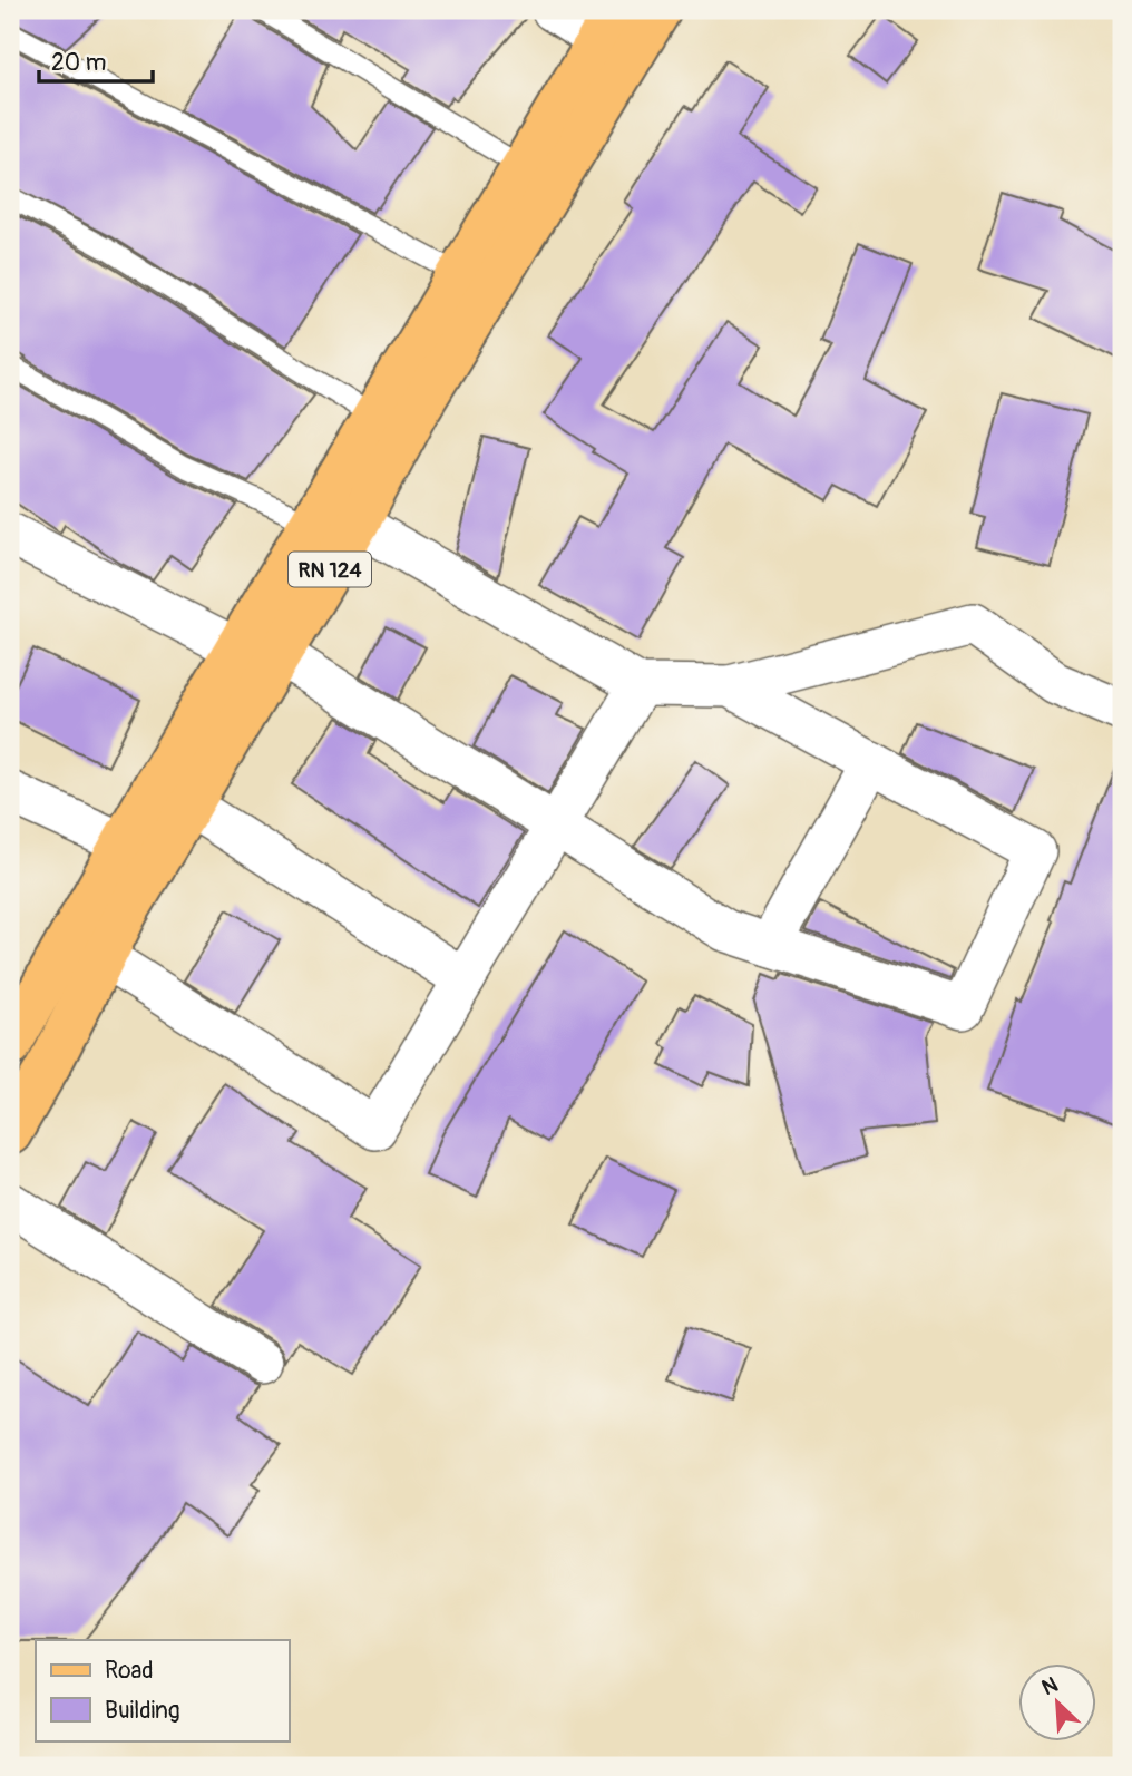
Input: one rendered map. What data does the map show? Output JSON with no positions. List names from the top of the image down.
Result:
{
  "streets": {
    "main road": ["RN 124"]
  },
  "legend": ["Road", "Building"],
  "scale_bar": "20 m",
  "north": "top left"
}
